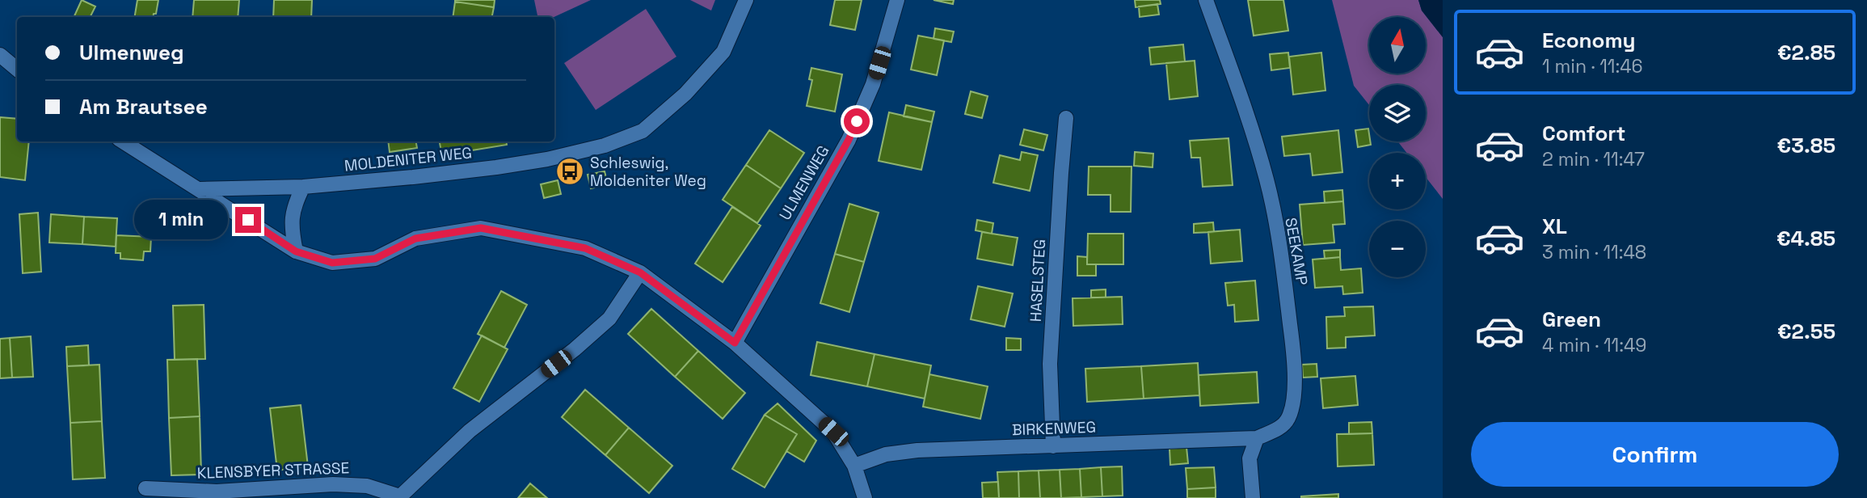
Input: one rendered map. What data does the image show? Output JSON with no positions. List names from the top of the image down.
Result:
{
  "streets": {
    "street": [
      "MOLDENITER WEG",
      "ULMENWEG",
      "SEEKAMP",
      "HASELSTEG",
      "BIRKENWEG",
      "KLENSBYER STRASSE"
    ]
  },
  "crossings": [
    ["SEEKAMP", "BIRKENWEG"],
    ["HASELSTEG", "BIRKENWEG"]
  ],
  "places": {
    "bus stop": ["Schleswig, Moldeniter Weg"]
  },
  "north": "top",
  "page": {
    "list": [
      {
        "name": "Economy",
        "note": "1 min · 11:46",
        "value": "€2.85"
      },
      {
        "name": "Comfort",
        "note": "2 min · 11:47",
        "value": "€3.85"
      },
      {
        "name": "XL",
        "note": "3 min · 11:48",
        "value": "€4.85"
      },
      {
        "name": "Green",
        "note": "4 min · 11:49",
        "value": "€2.55"
      }
    ],
    "map_buttons": ["+", "−"],
    "banner": ["Ulmenweg", "Am Brautsee"],
    "bubble": "1 min",
    "buttons": "Confirm"
  }
}
